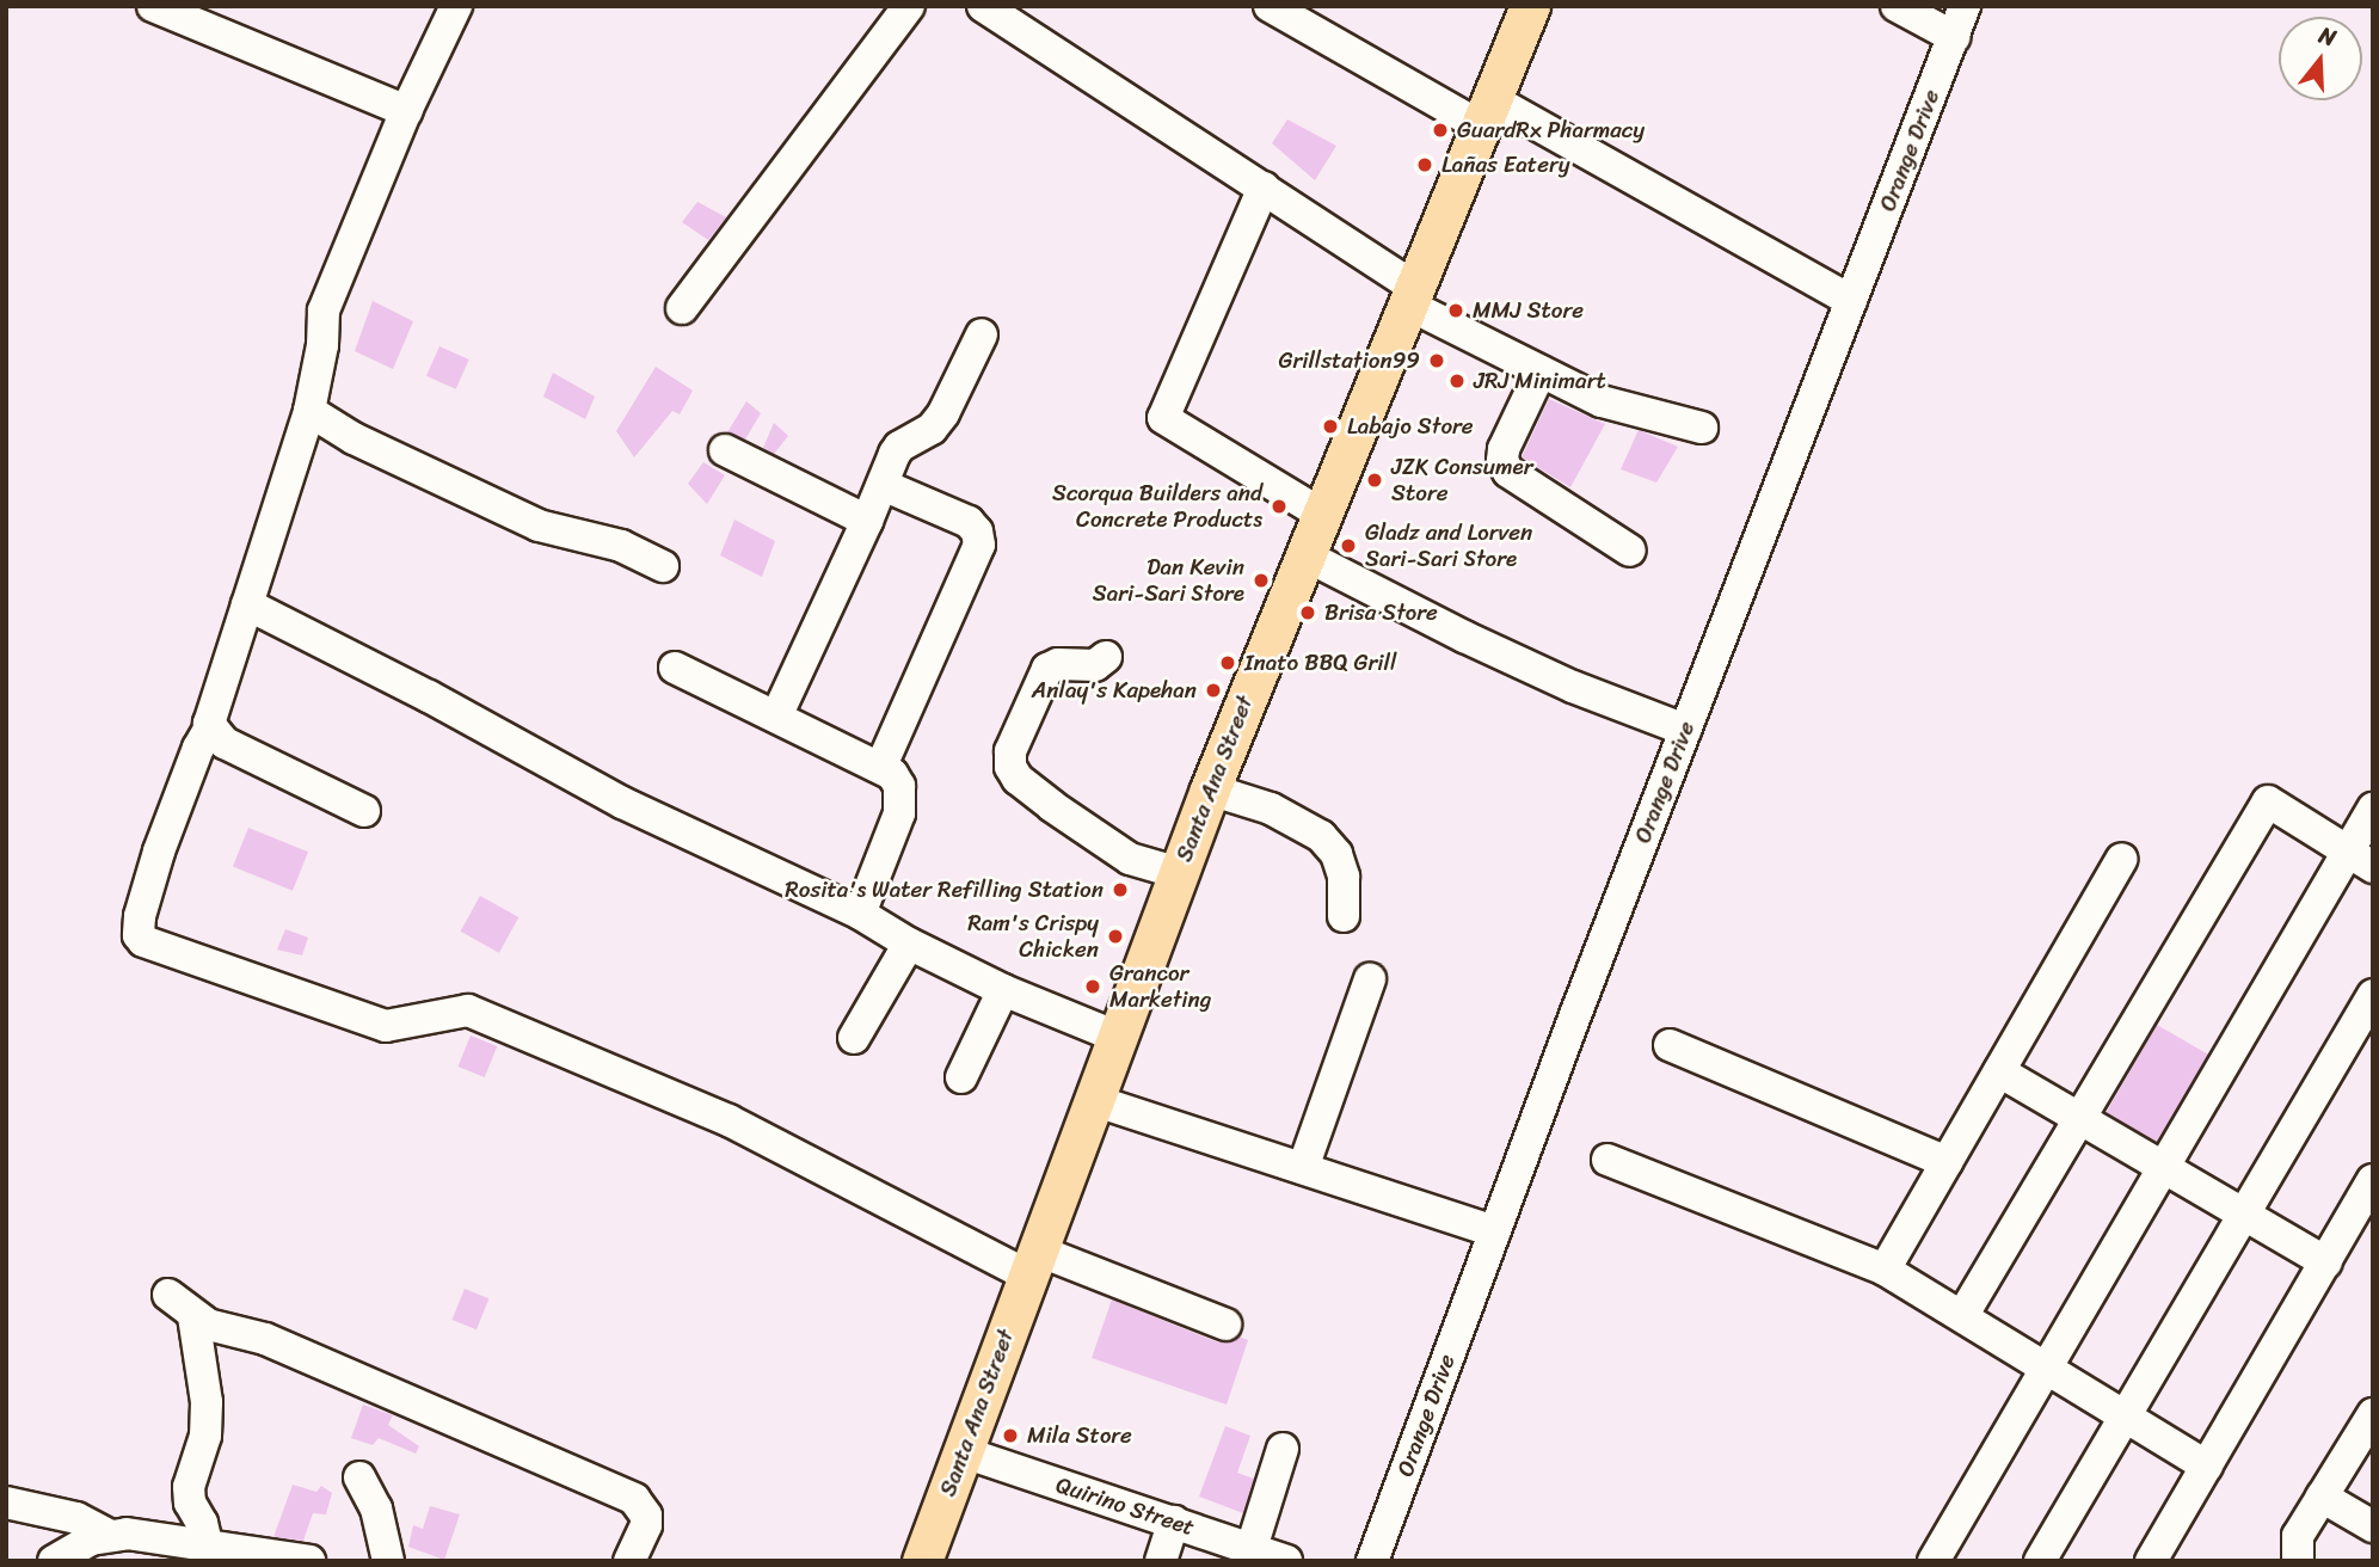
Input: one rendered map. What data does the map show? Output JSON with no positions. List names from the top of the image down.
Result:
{
  "streets": {
    "main road": ["Santa Ana Street"],
    "street": ["Orange Drive", "Quirino Street"]
  },
  "crossings": [
    ["Santa Ana Street", "Quirino Street"]
  ],
  "places": [
    "GuardRx Pharmacy",
    "Lañas Eatery",
    "MMJ Store",
    "Grillstation99",
    "JRJ Minimart",
    "Labajo Store",
    "JZK Consumer Store",
    "Scorqua Builders and Concrete Products",
    "Gladz and Lorven Sari-Sari Store",
    "Dan Kevin Sari-Sari Store",
    "Brisa Store",
    "Inato BBQ Grill",
    "Anlay's Kapehan",
    "Rosita's Water Refilling Station",
    "Ram's Crispy Chicken",
    "Grancor Marketing",
    "Mila Store"
  ],
  "north": "top"
}
